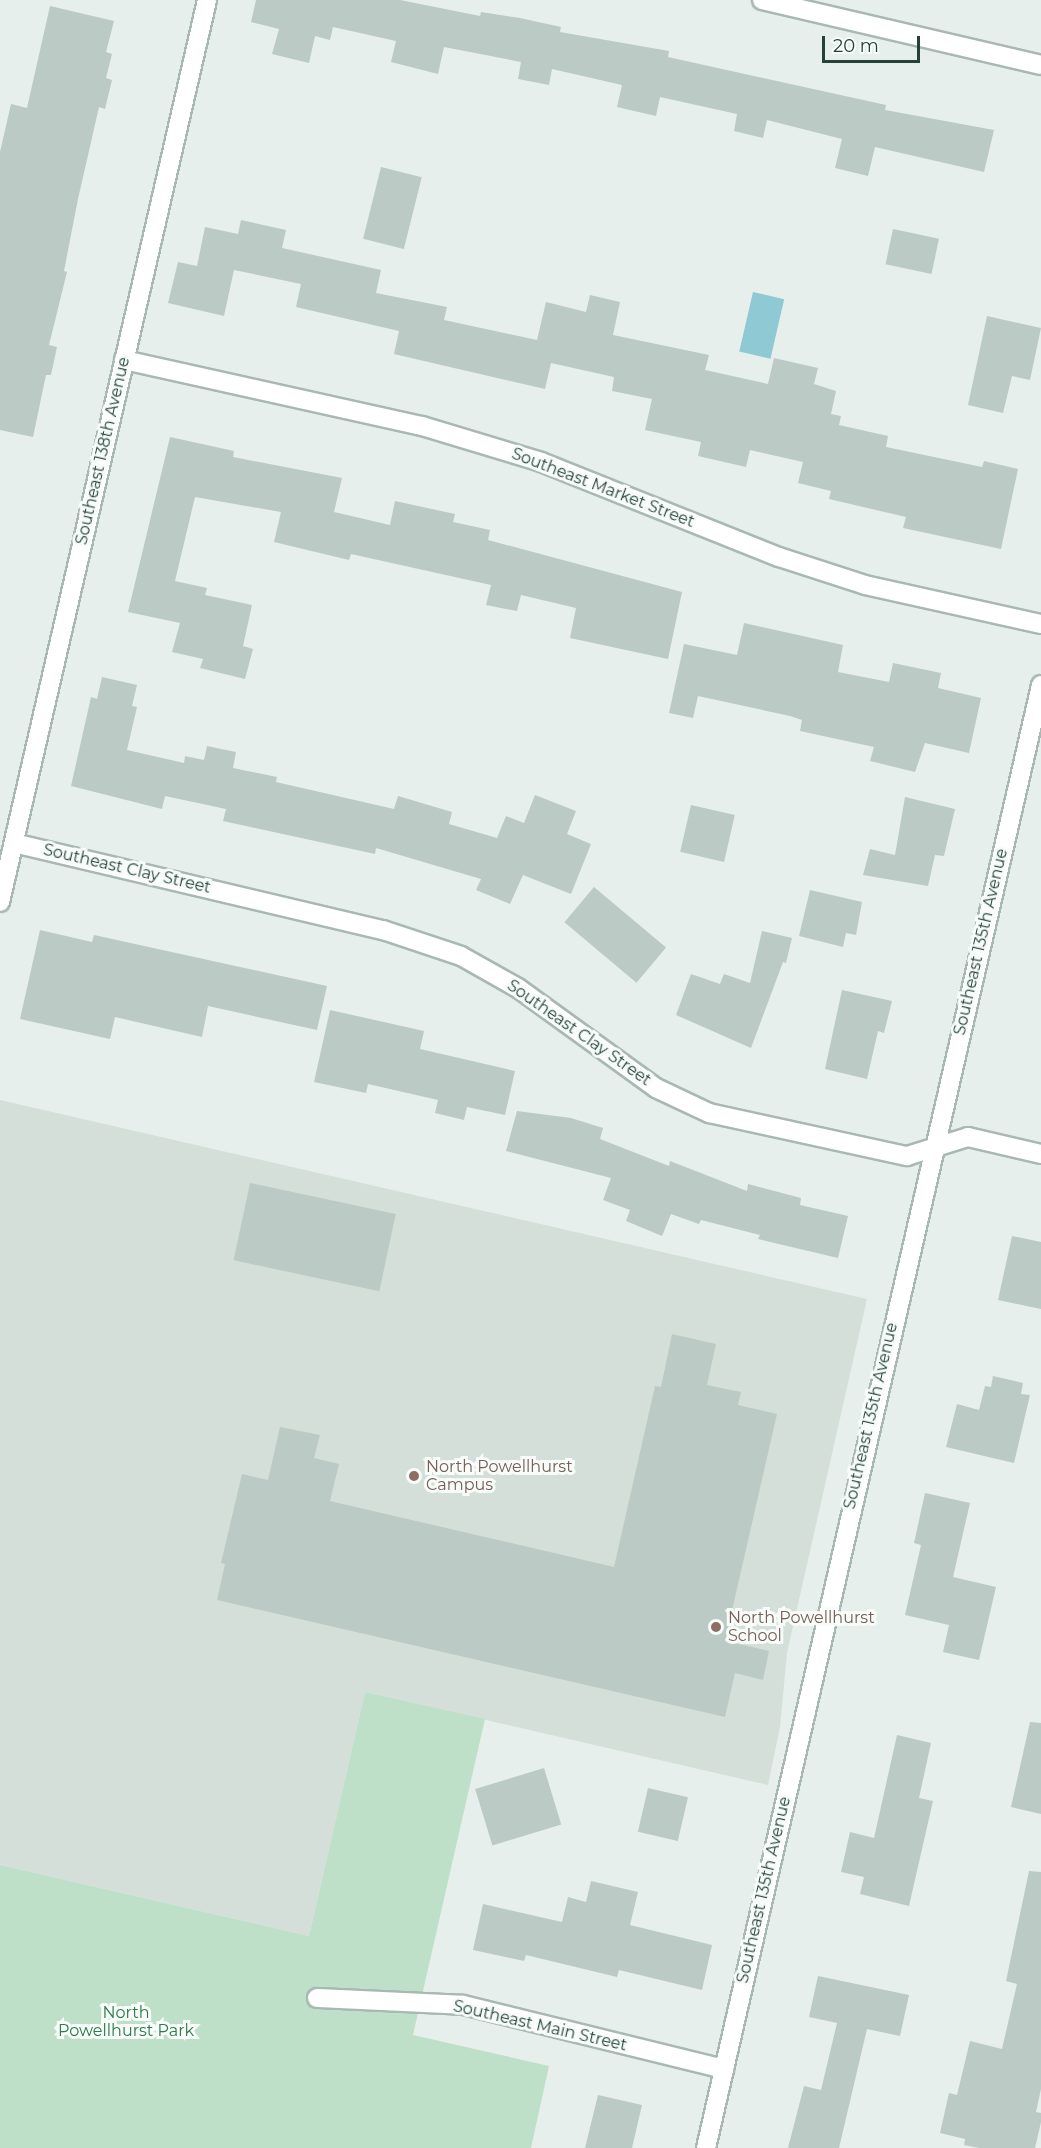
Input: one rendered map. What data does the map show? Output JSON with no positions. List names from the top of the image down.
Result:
{
  "streets": {
    "street": [
      "Southeast 138th Avenue",
      "Southeast Market Street",
      "Southeast Clay Street",
      "Southeast 135th Avenue",
      "Southeast Main Street"
    ]
  },
  "crossings": [
    ["Southeast 138th Avenue", "Southeast Market Street"],
    ["Southeast 138th Avenue", "Southeast Clay Street"],
    ["Southeast Clay Street", "Southeast 135th Avenue"],
    ["Southeast 135th Avenue", "Southeast Main Street"]
  ],
  "parks": ["North Powellhurst Park"],
  "places": ["North Powellhurst Campus", "North Powellhurst School"],
  "scale_bar": "20 m"
}
